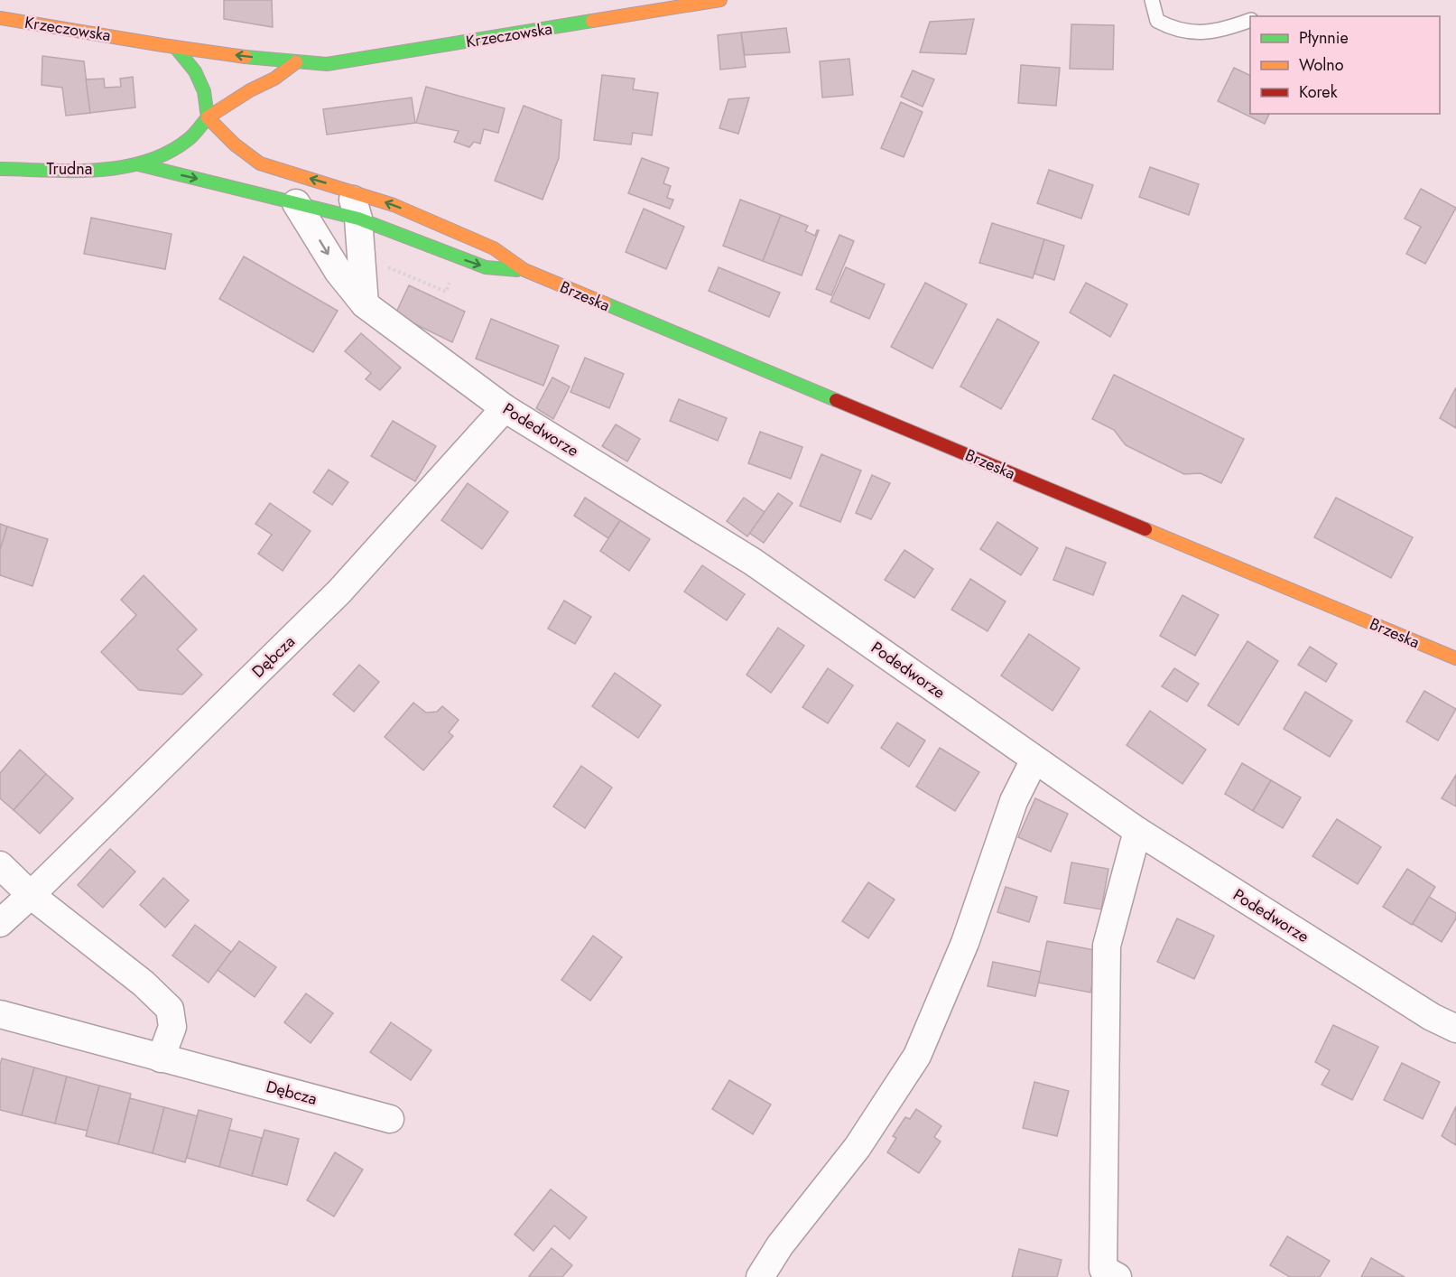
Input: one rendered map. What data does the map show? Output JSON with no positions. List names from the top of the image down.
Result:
{
  "streets": {
    "main road": ["Krzeczowska", "Trudna", "Brzeska"],
    "street": ["Podedworze", "Dębcza"]
  },
  "crossings": [
    ["Trudna", "Brzeska"],
    ["Brzeska", "Podedworze"],
    ["Podedworze", "Dębcza"]
  ],
  "legend": ["Płynnie", "Wolno", "Korek"]
}
